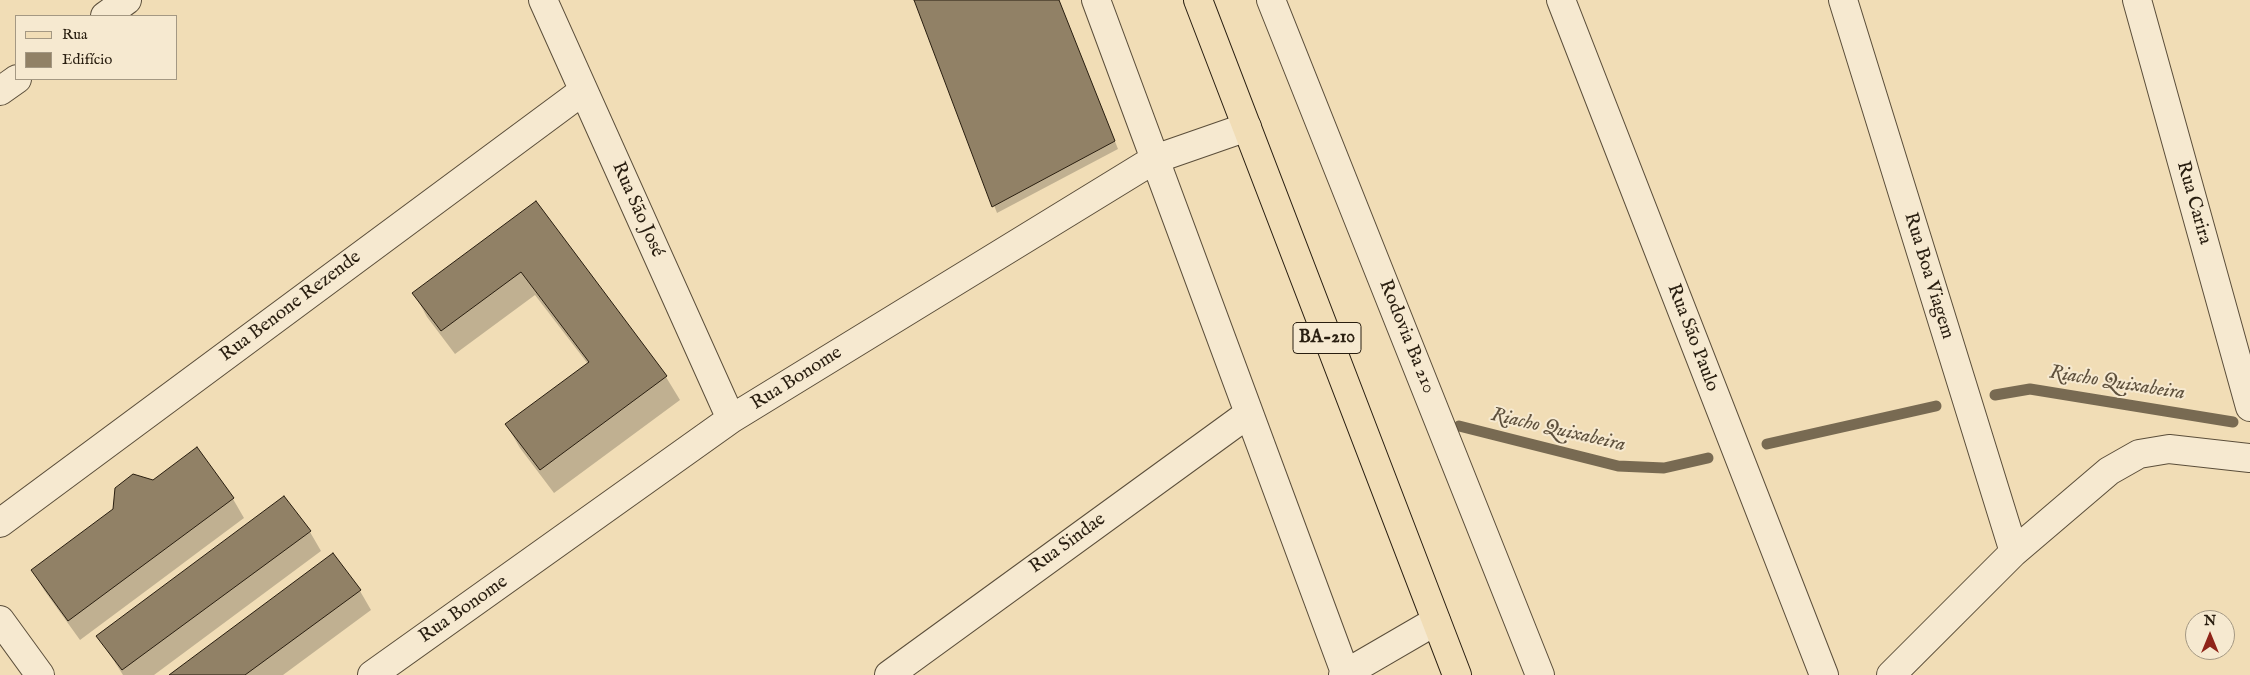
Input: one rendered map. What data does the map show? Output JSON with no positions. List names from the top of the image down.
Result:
{
  "streets": {
    "main road": ["BA-210"],
    "street": [
      "Rua Carira",
      "Rua São José",
      "Rua Boa Viagem",
      "Rua Benone Rezende",
      "Rodovia Ba 210",
      "Rua São Paulo",
      "Rua Bonome",
      "Rua Sindae"
    ]
  },
  "crossings": [
    ["Rua São José", "Rua Benone Rezende"],
    ["Rua São José", "Rua Bonome"],
    ["BA-210", "Rua Bonome"]
  ],
  "water": ["Riacho Quixabeira"],
  "legend": ["Rua", "Edifício"],
  "north": "top"
}
